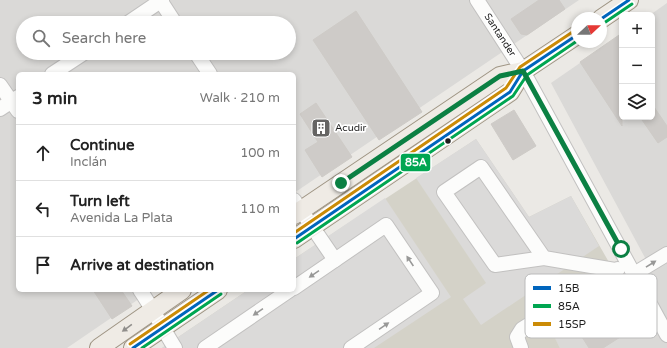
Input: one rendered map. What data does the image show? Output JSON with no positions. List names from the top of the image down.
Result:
{
  "streets": {
    "street": ["Santander"]
  },
  "places": {
    "building": ["Acudir"]
  },
  "lines": ["transit line 15B", "transit line 85A", "transit line 15SP"],
  "legend": ["15B", "85A", "15SP"],
  "north": "right",
  "page": {
    "map_buttons": ["+", "−"],
    "search": "Search here",
    "heading": ["3 min", "Walk · 210 m"],
    "list": [
      ["Continue", "Inclán", "100 m"],
      ["Turn left", "Avenida La Plata", "110 m"],
      "Arrive at destination"
    ]
  }
}
